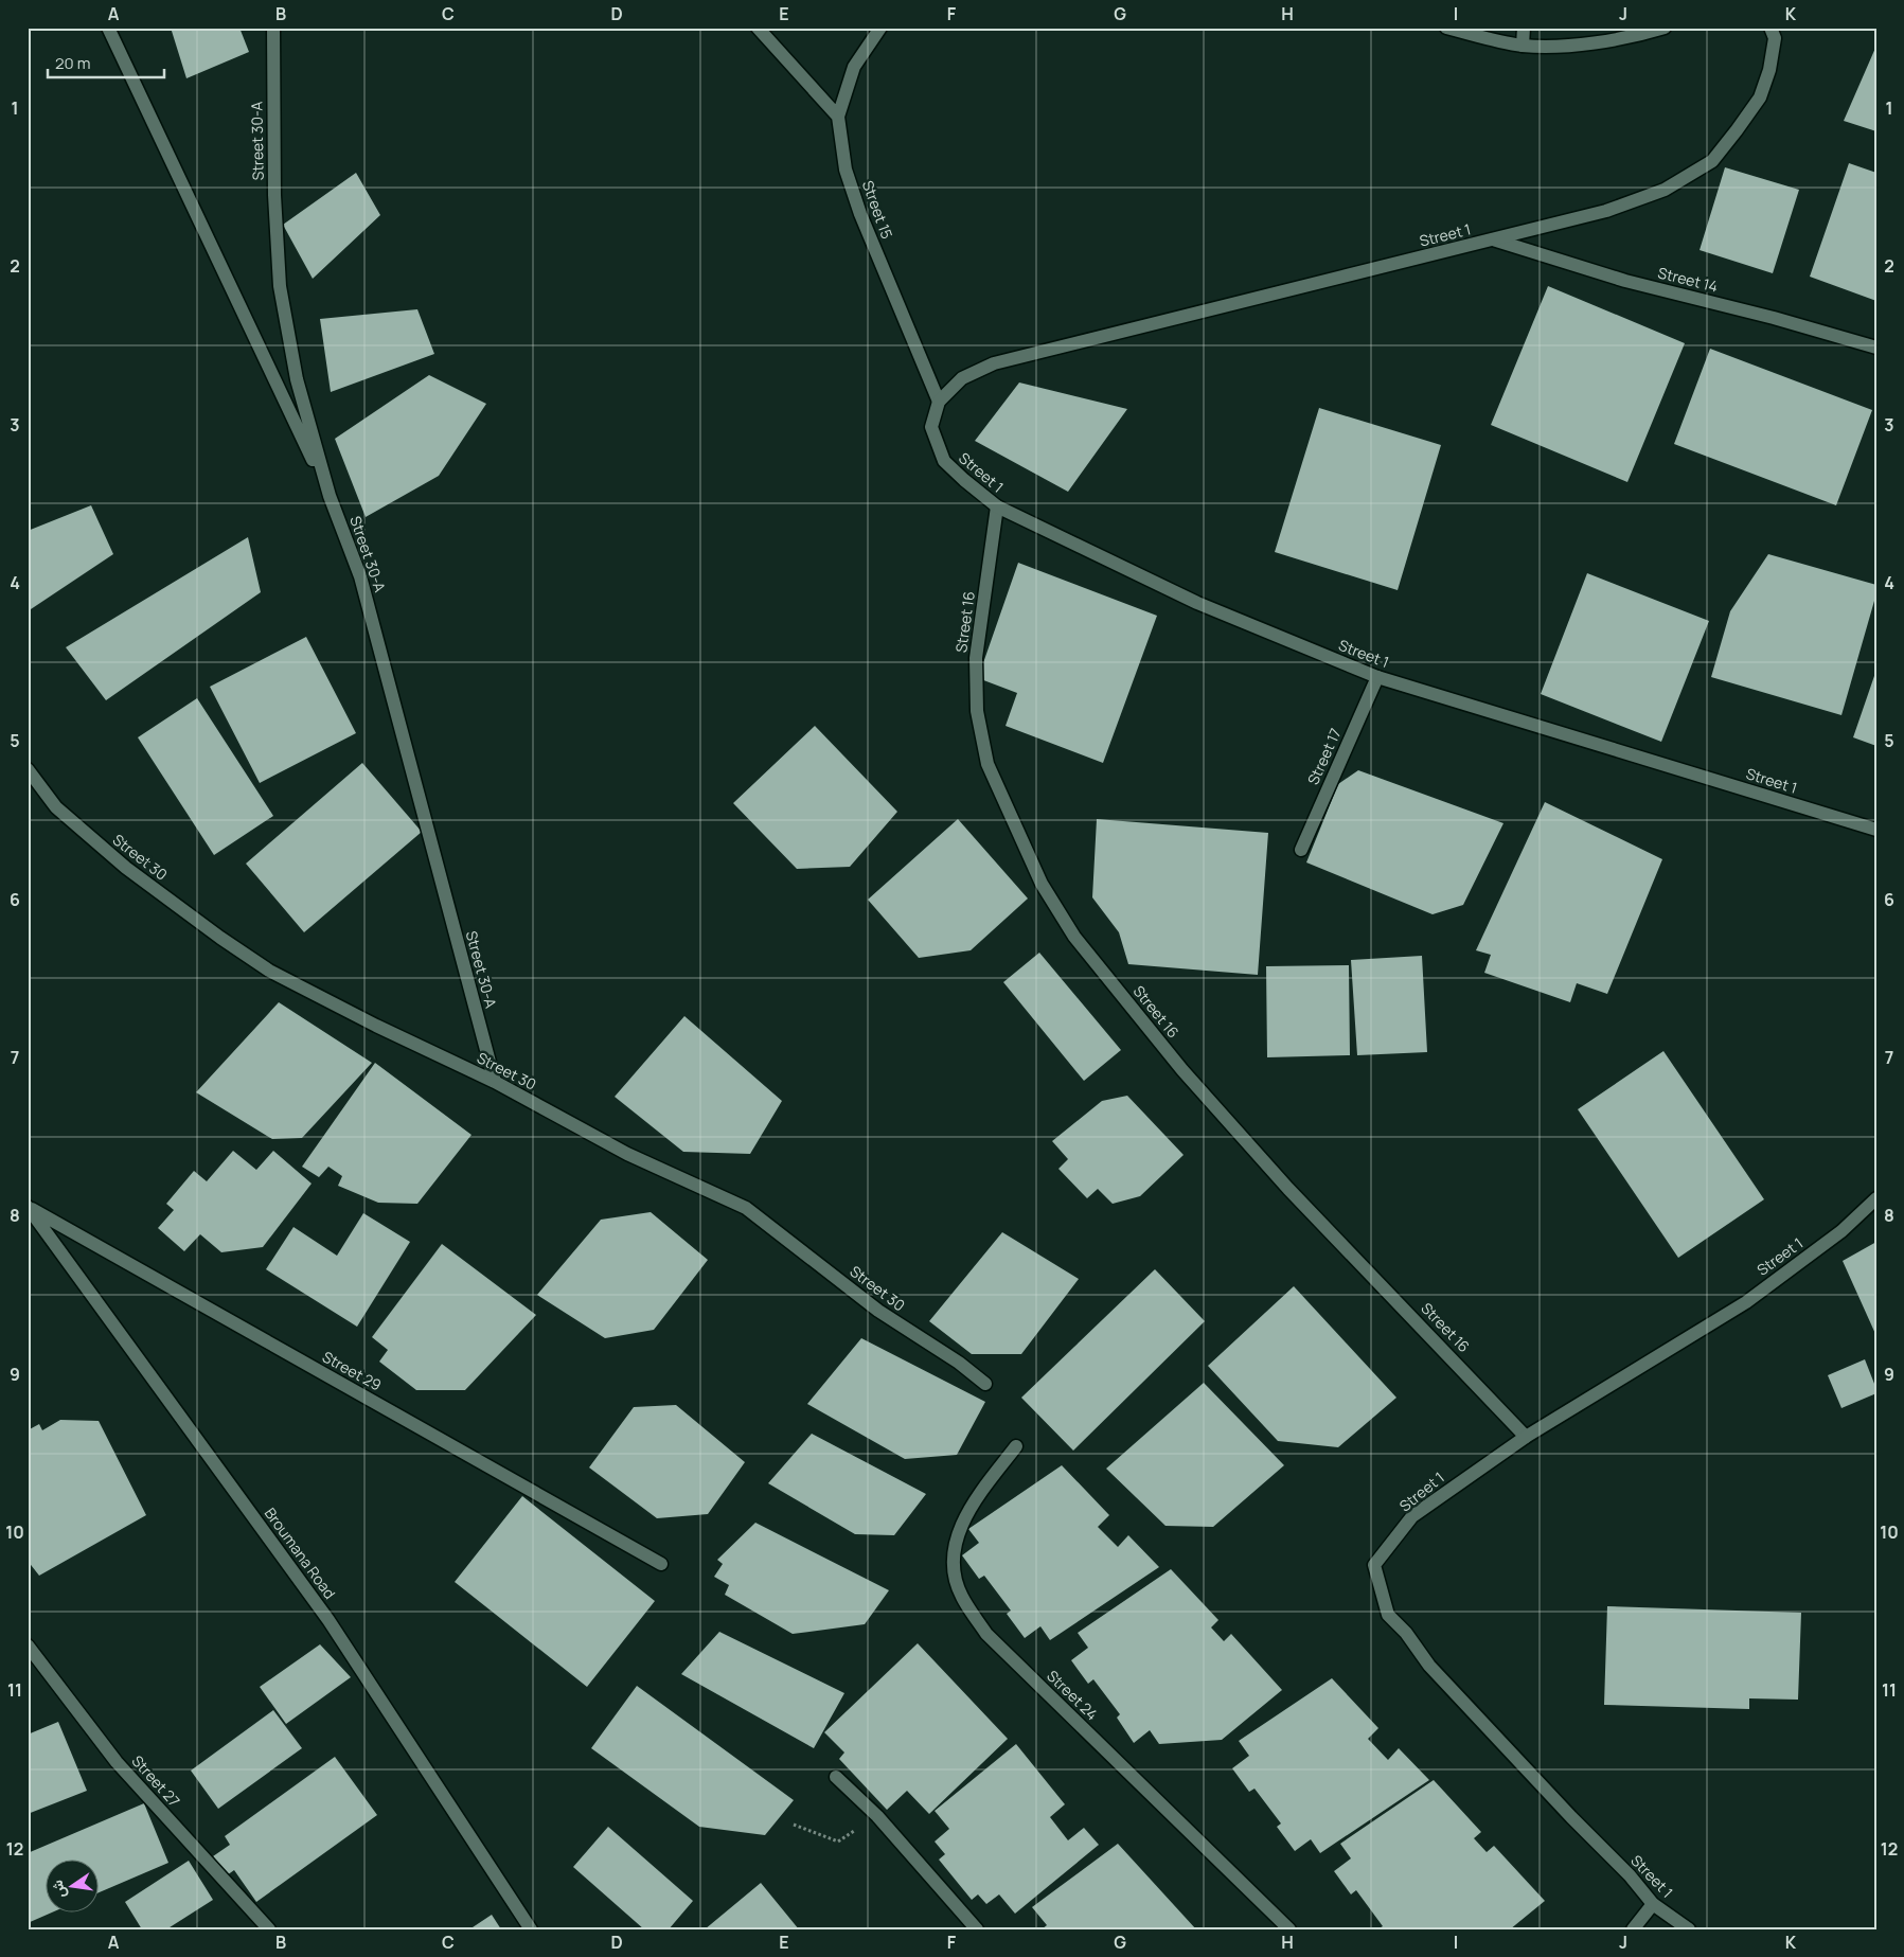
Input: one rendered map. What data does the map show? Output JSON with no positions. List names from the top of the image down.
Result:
{
  "streets": {
    "street": [
      "Street 30-A",
      "Street 15",
      "Street 1",
      "Street 14",
      "Street 16",
      "Street 17",
      "Street 30",
      "Street 29",
      "Broumana Road",
      "Street 24",
      "Street 27"
    ]
  },
  "crossings": [
    ["Street 30-A", "Street 30"],
    ["Street 15", "Street 1"],
    ["Street 1", "Street 14"],
    ["Street 1", "Street 16"],
    ["Street 1", "Street 17"],
    ["Street 29", "Broumana Road"]
  ],
  "scale_bar": "20 m",
  "north": "left",
  "grid": {
    "columns": [
      "A",
      "B",
      "C",
      "D",
      "E",
      "F",
      "G",
      "H",
      "I",
      "J",
      "K"
    ],
    "rows": [
      "1",
      "2",
      "3",
      "4",
      "5",
      "6",
      "7",
      "8",
      "9",
      "10",
      "11",
      "12"
    ]
  }
}
